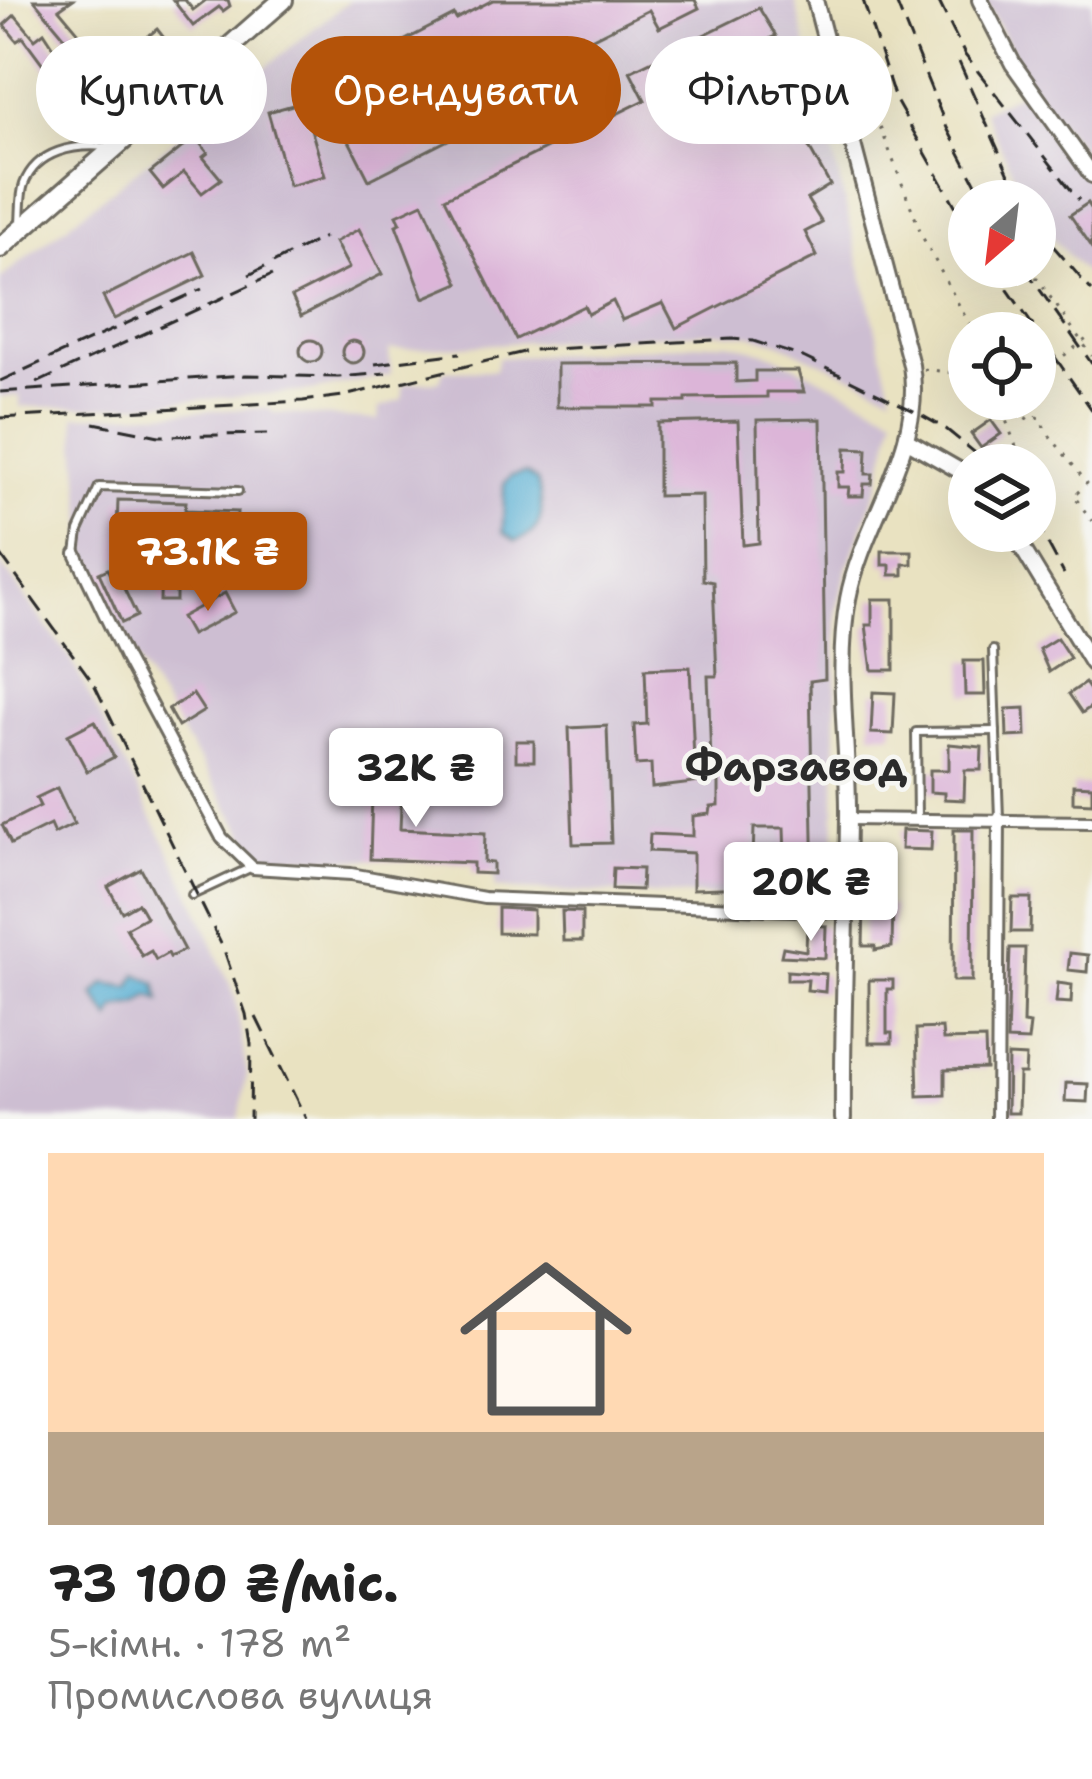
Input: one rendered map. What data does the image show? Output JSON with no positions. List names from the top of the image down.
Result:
{
  "districts": ["Фарзавод"],
  "north": "bottom left",
  "page": {
    "chip": ["Купити", "Орендувати", "Фільтри"],
    "price": ["73.1K ₴", "32K ₴", "20K ₴"],
    "list": [
      {
        "name": "73 100 ₴/міс.",
        "note": "5-кімн. · 178 m² · Промислова вулиця"
      }
    ]
  }
}
